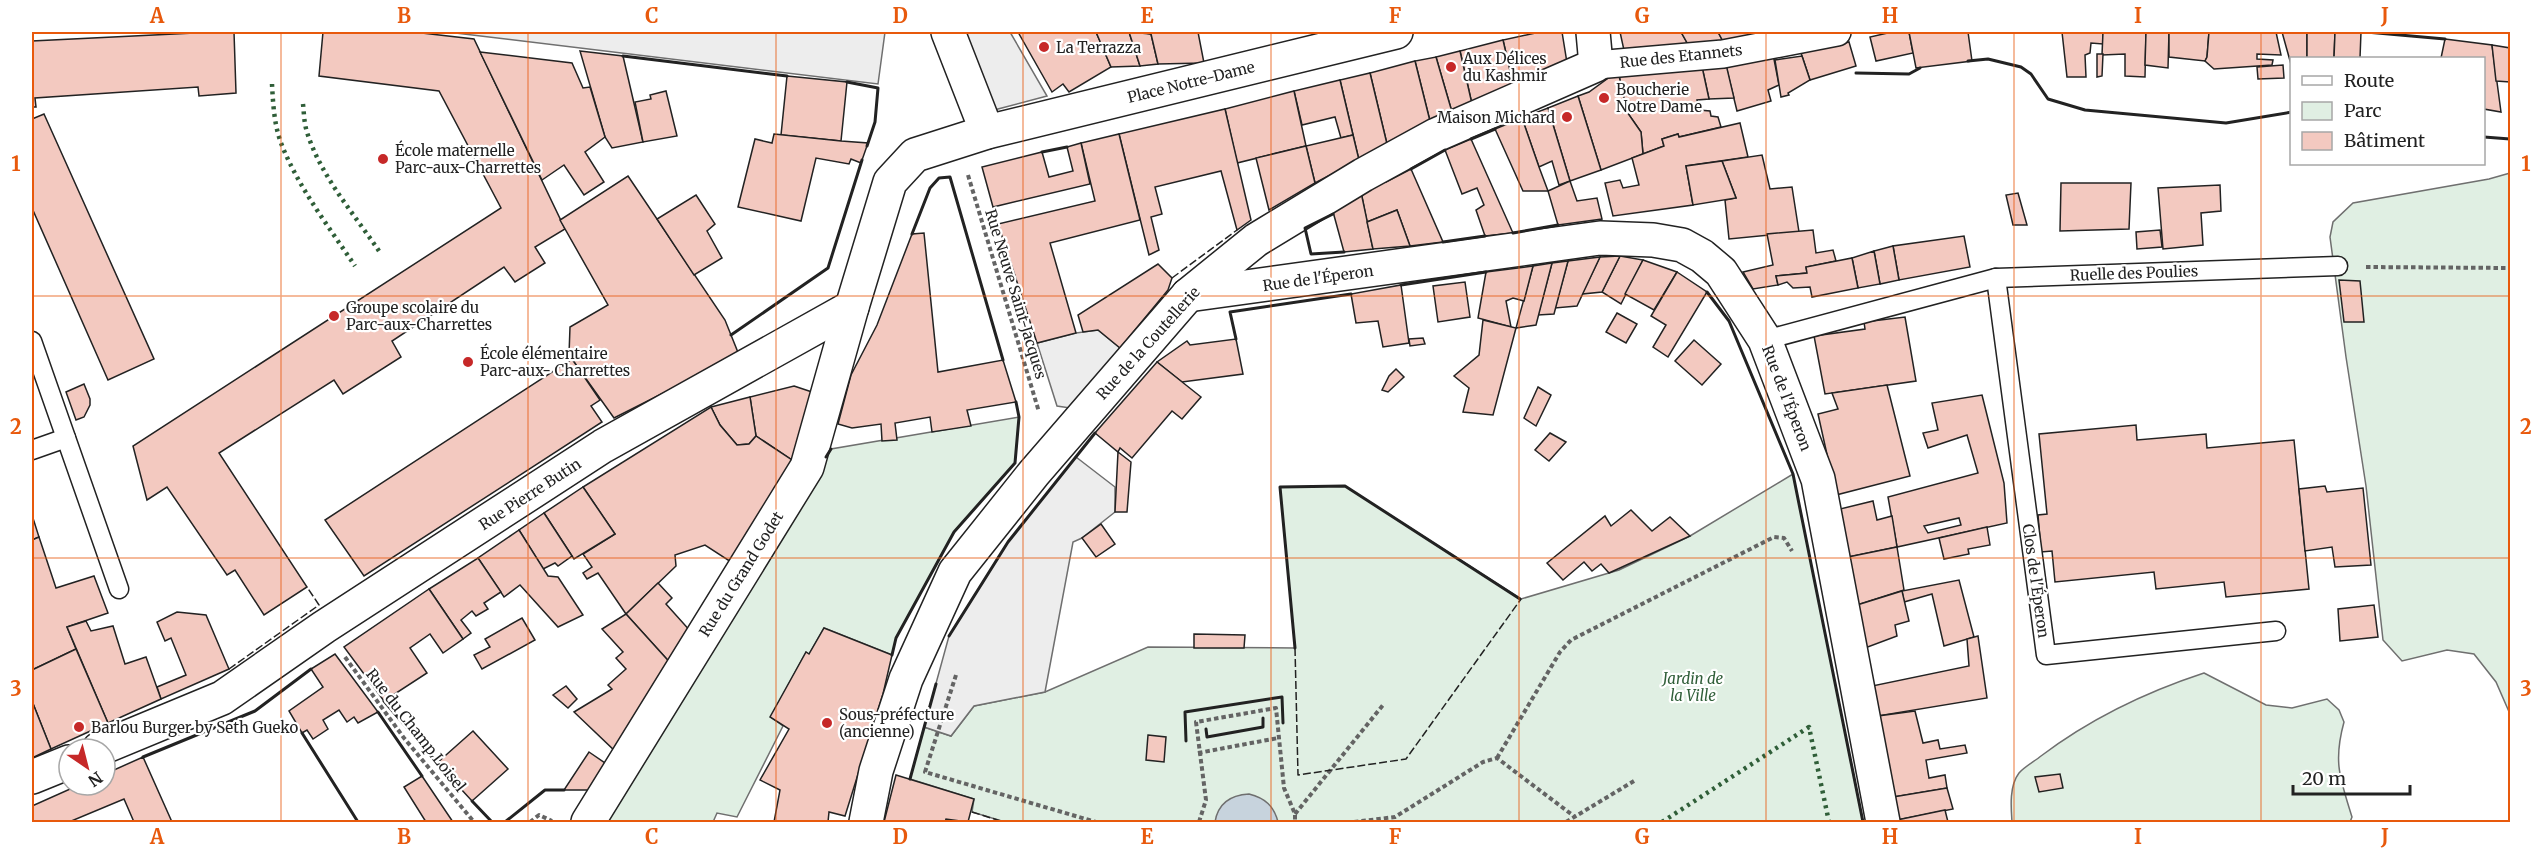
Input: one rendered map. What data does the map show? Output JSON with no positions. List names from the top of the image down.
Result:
{
  "streets": {
    "street": [
      "Rue des Etannets",
      "Place Notre-Dame",
      "Rue de l'Éperon",
      "Rue de la Coutellerie",
      "Rue Pierre Butin",
      "Rue du Grand Godet"
    ],
    "lane": ["Ruelle des Poulies", "Clos de l'Éperon"],
    "path": ["Rue Neuve Saint-Jacques", "Rue du Champ Loisel"]
  },
  "crossings": [
    ["Rue des Etannets", "Rue de la Coutellerie"],
    ["Place Notre-Dame", "Rue Neuve Saint-Jacques"],
    ["Place Notre-Dame", "Rue Pierre Butin"],
    ["Place Notre-Dame", "Rue du Grand Godet"],
    ["Ruelle des Poulies", "Rue de l'Éperon"],
    ["Ruelle des Poulies", "Clos de l'Éperon"],
    ["Rue de l'Éperon", "Rue de la Coutellerie"],
    ["Rue Neuve Saint-Jacques", "Rue de la Coutellerie"],
    ["Rue Pierre Butin", "Rue du Grand Godet"]
  ],
  "parks": ["Jardin de la Ville"],
  "places": [
    "La Terrazza",
    "Aux Délices du Kashmir",
    "Boucherie Notre Dame",
    "Maison Michard",
    "École maternelle Parc-aux-Charrettes",
    "Groupe scolaire du Parc-aux-Charrettes",
    "École élémentaire Parc-aux- Charrettes",
    "Sous-préfecture (ancienne)",
    "Barlou Burger by Seth Gueko"
  ],
  "legend": ["Route", "Parc", "Bâtiment"],
  "scale_bar": "20 m",
  "north": "bottom right",
  "grid": {
    "columns": [
      "A",
      "B",
      "C",
      "D",
      "E",
      "F",
      "G",
      "H",
      "I",
      "J"
    ],
    "rows": ["1", "2", "3"]
  }
}
